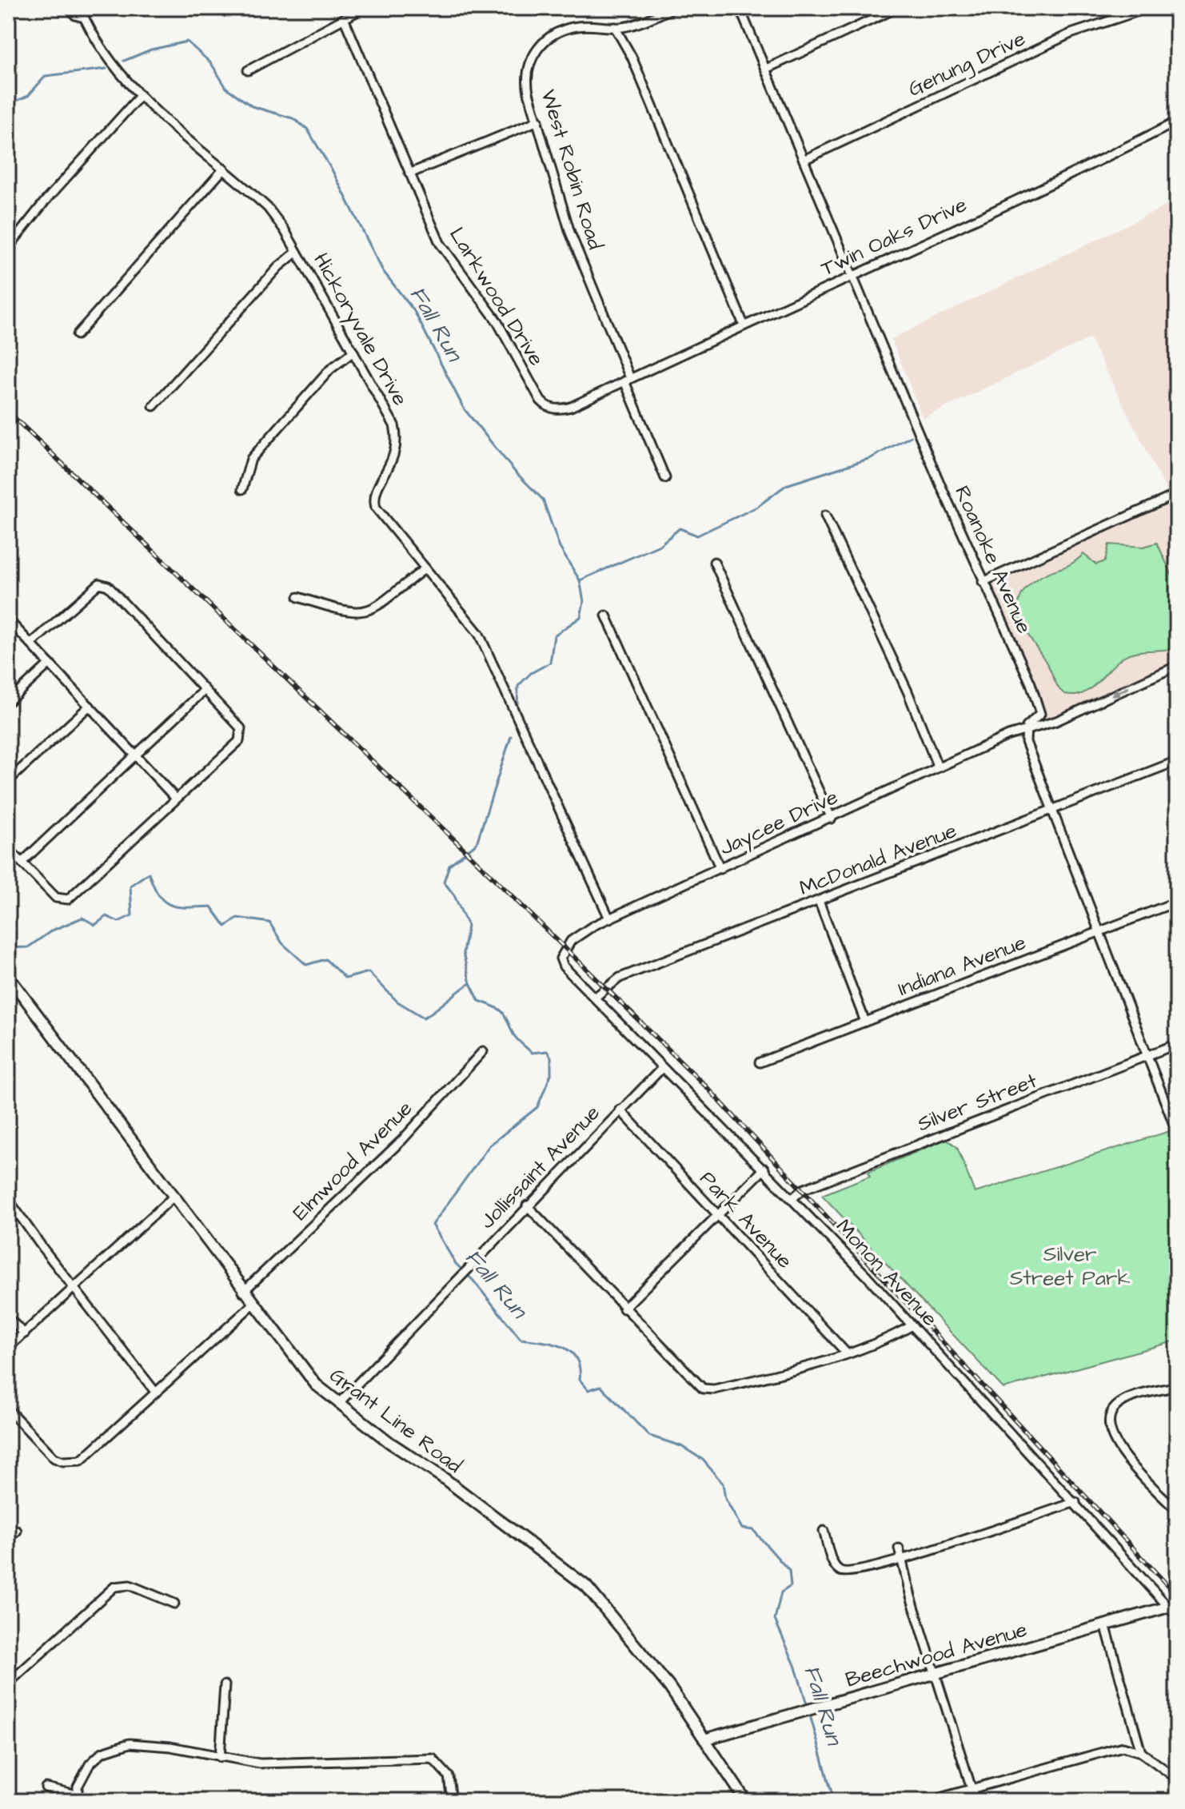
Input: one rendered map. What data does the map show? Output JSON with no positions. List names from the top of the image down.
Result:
{
  "streets": {
    "main road": ["Grant Line Road", "Beechwood Avenue"],
    "street": [
      "Genung Drive",
      "West Robin Road",
      "Twin Oaks Drive",
      "Larkwood Drive",
      "Hickoryvale Drive",
      "Roanoke Avenue",
      "Jaycee Drive",
      "McDonald Avenue",
      "Indiana Avenue",
      "Silver Street",
      "Elmwood Avenue",
      "Jollissaint Avenue",
      "Park Avenue",
      "Monon Avenue"
    ]
  },
  "crossings": [
    ["Genung Drive", "Roanoke Avenue"],
    ["West Robin Road", "Twin Oaks Drive"],
    ["West Robin Road", "Larkwood Drive"],
    ["Twin Oaks Drive", "Larkwood Drive"],
    ["Twin Oaks Drive", "Roanoke Avenue"],
    ["Hickoryvale Drive", "Jaycee Drive"],
    ["Roanoke Avenue", "Jaycee Drive"],
    ["Jaycee Drive", "Monon Avenue"],
    ["McDonald Avenue", "Monon Avenue"],
    ["Silver Street", "Monon Avenue"],
    ["Elmwood Avenue", "Grant Line Road"],
    ["Jollissaint Avenue", "Park Avenue"],
    ["Jollissaint Avenue", "Monon Avenue"],
    ["Jollissaint Avenue", "Grant Line Road"],
    ["Monon Avenue", "Beechwood Avenue"],
    ["Grant Line Road", "Beechwood Avenue"]
  ],
  "water": ["Fall Run"],
  "parks": ["Silver Street Park"]
}
